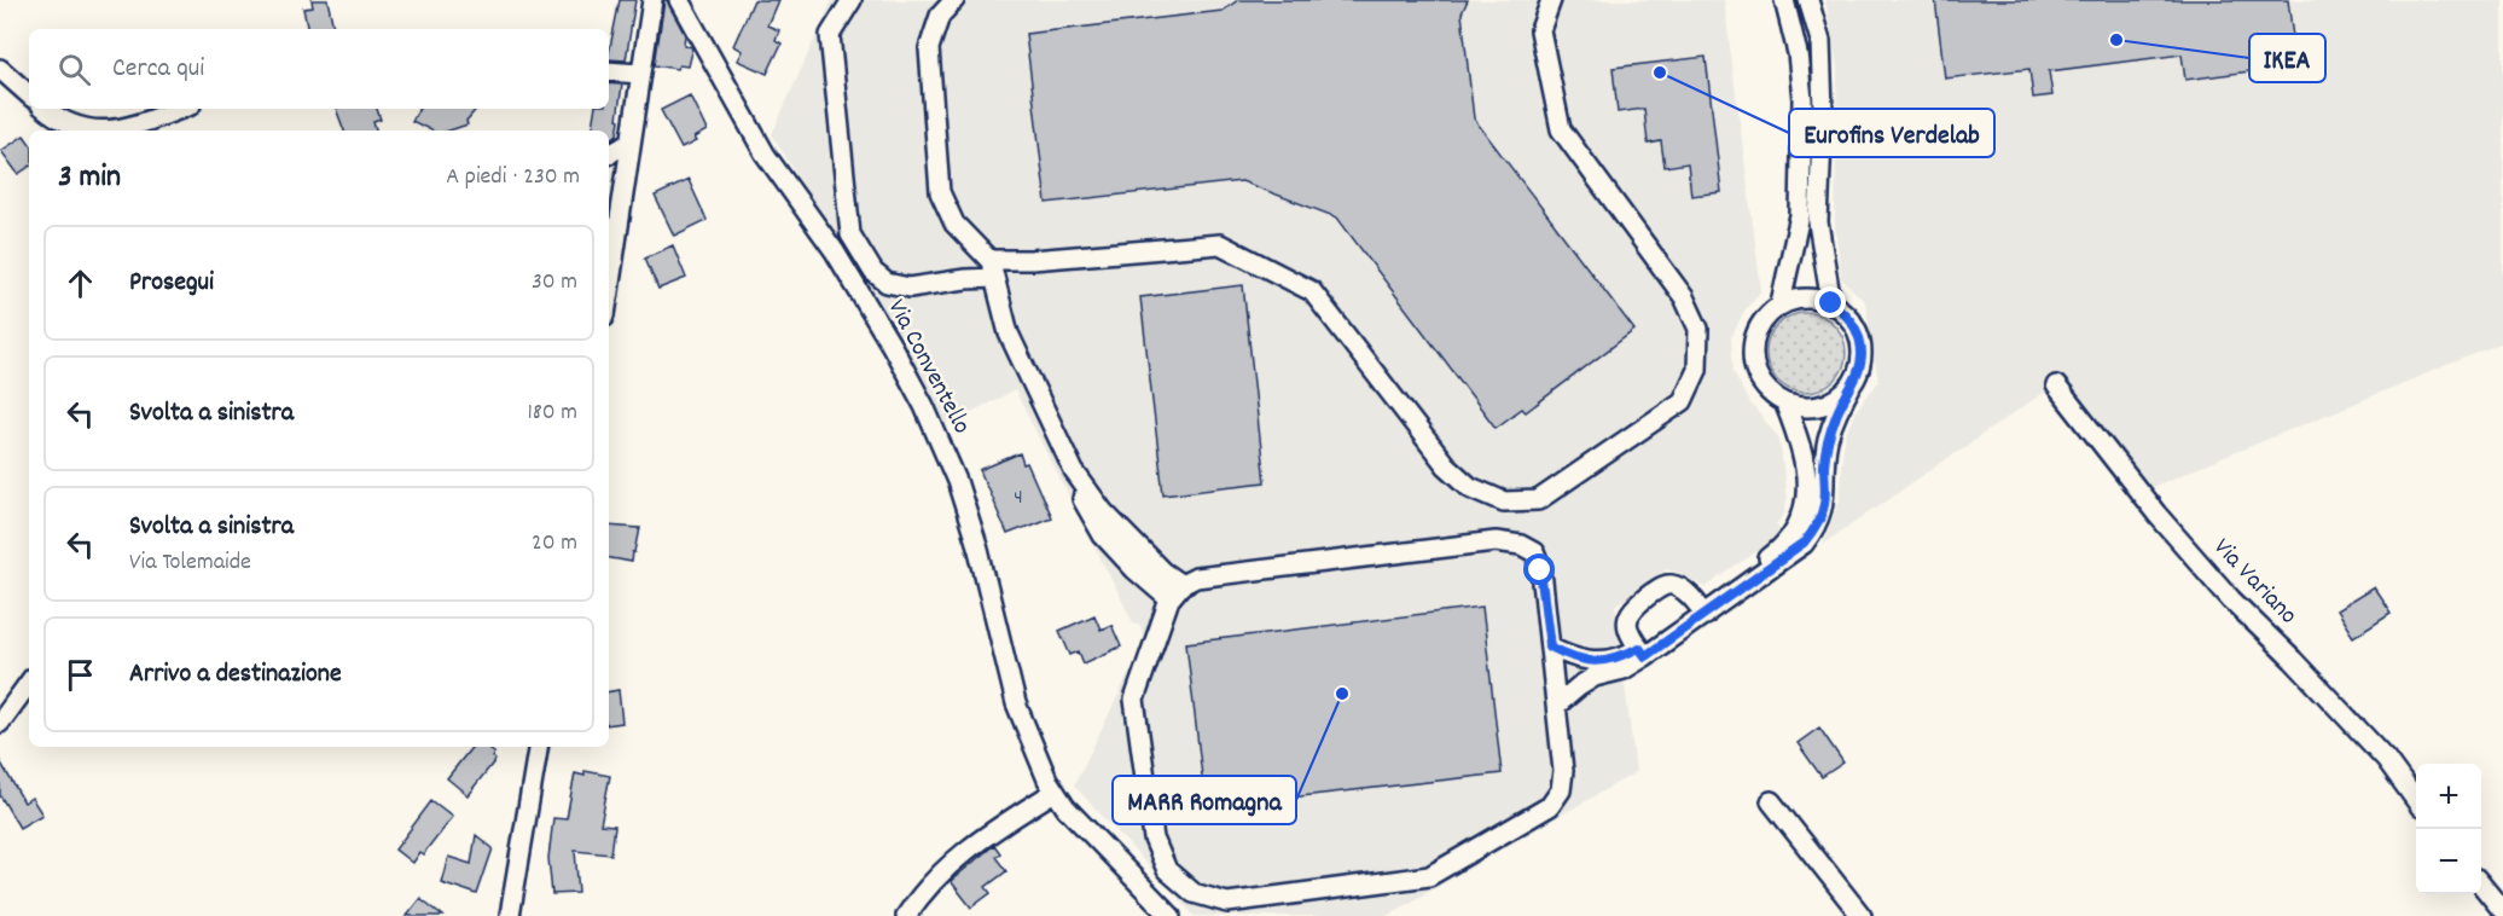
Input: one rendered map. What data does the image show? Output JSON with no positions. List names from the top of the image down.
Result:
{
  "streets": {
    "street": ["Via Conventello", "Via Variano"]
  },
  "places": ["IKEA", "Eurofins Verdelab", "MARR Romagna"],
  "house_numbers": ["4"],
  "page": {
    "search": "Cerca qui",
    "heading": ["3 min", "A piedi · 230 m"],
    "list": [
      ["Prosegui", "30 m"],
      ["Svolta a sinistra", "180 m"],
      ["Svolta a sinistra", "Via Tolemaide", "20 m"],
      "Arrivo a destinazione"
    ],
    "map_buttons": ["+", "−"]
  }
}
